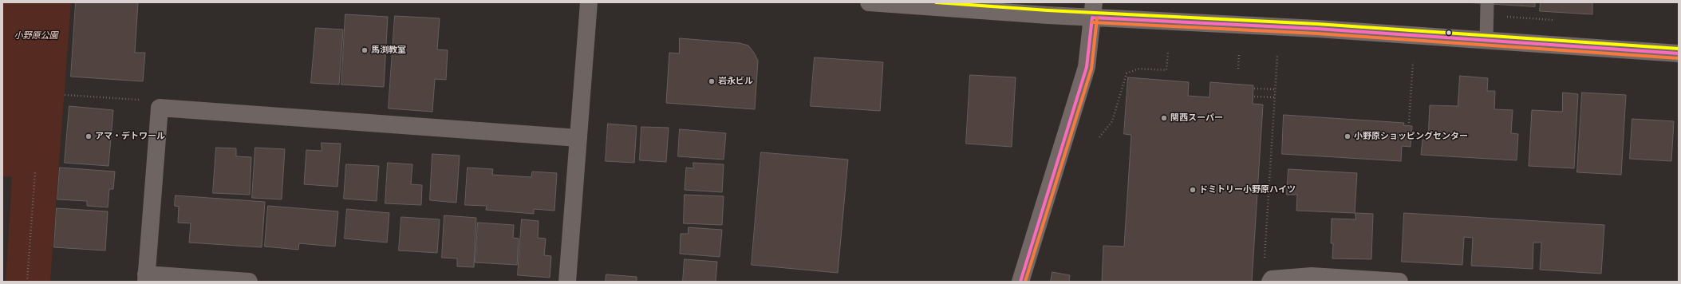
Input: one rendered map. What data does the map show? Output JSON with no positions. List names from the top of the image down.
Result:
{
  "parks": ["小野原公園"],
  "places": [
    "馬渕教室",
    "岩永ビル",
    "関西スーパー",
    "アマ・デトワール",
    "小野原ショッピングセンター",
    "ドミトリー小野原ハイツ"
  ]
}
